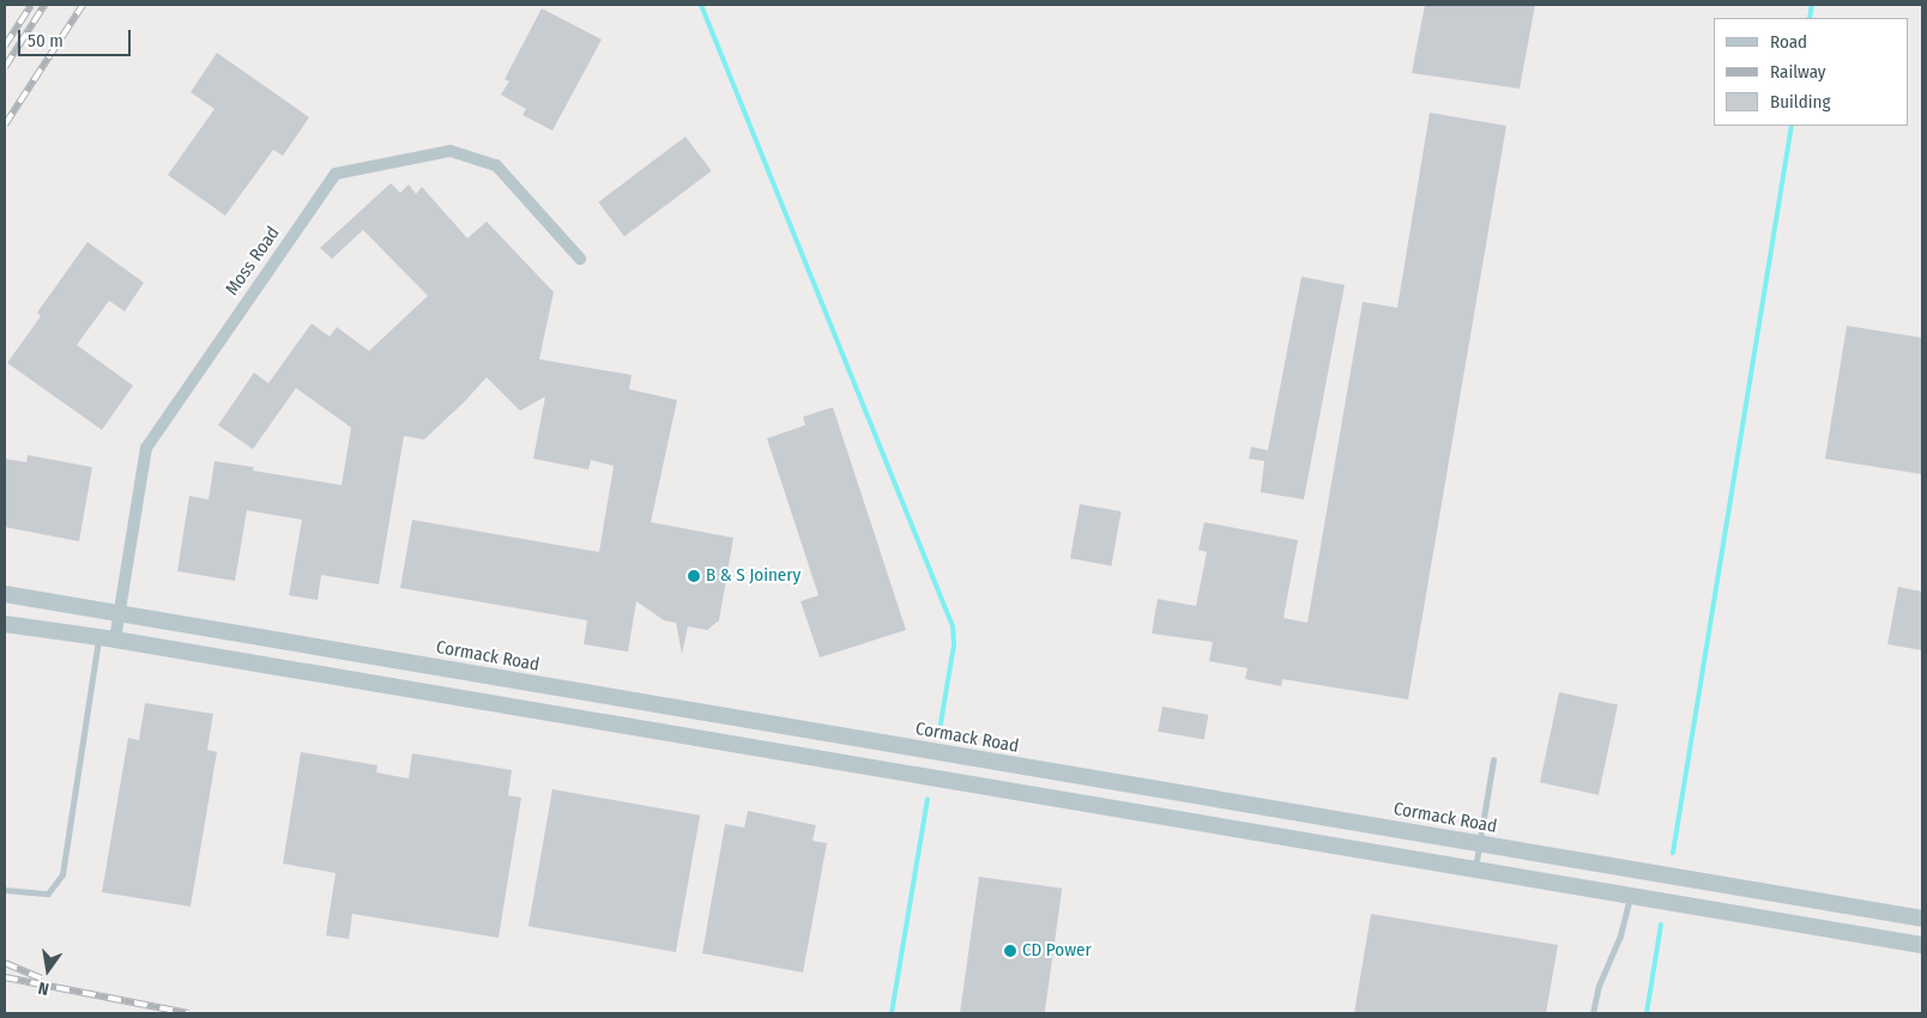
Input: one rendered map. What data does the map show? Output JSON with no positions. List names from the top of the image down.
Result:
{
  "streets": {
    "street": ["Moss Road", "Cormack Road"]
  },
  "crossings": [
    ["Moss Road", "Cormack Road"]
  ],
  "places": ["B & S Joinery", "CD Power"],
  "legend": ["Road", "Railway", "Building"],
  "scale_bar": "50 m",
  "north": "bottom"
}
